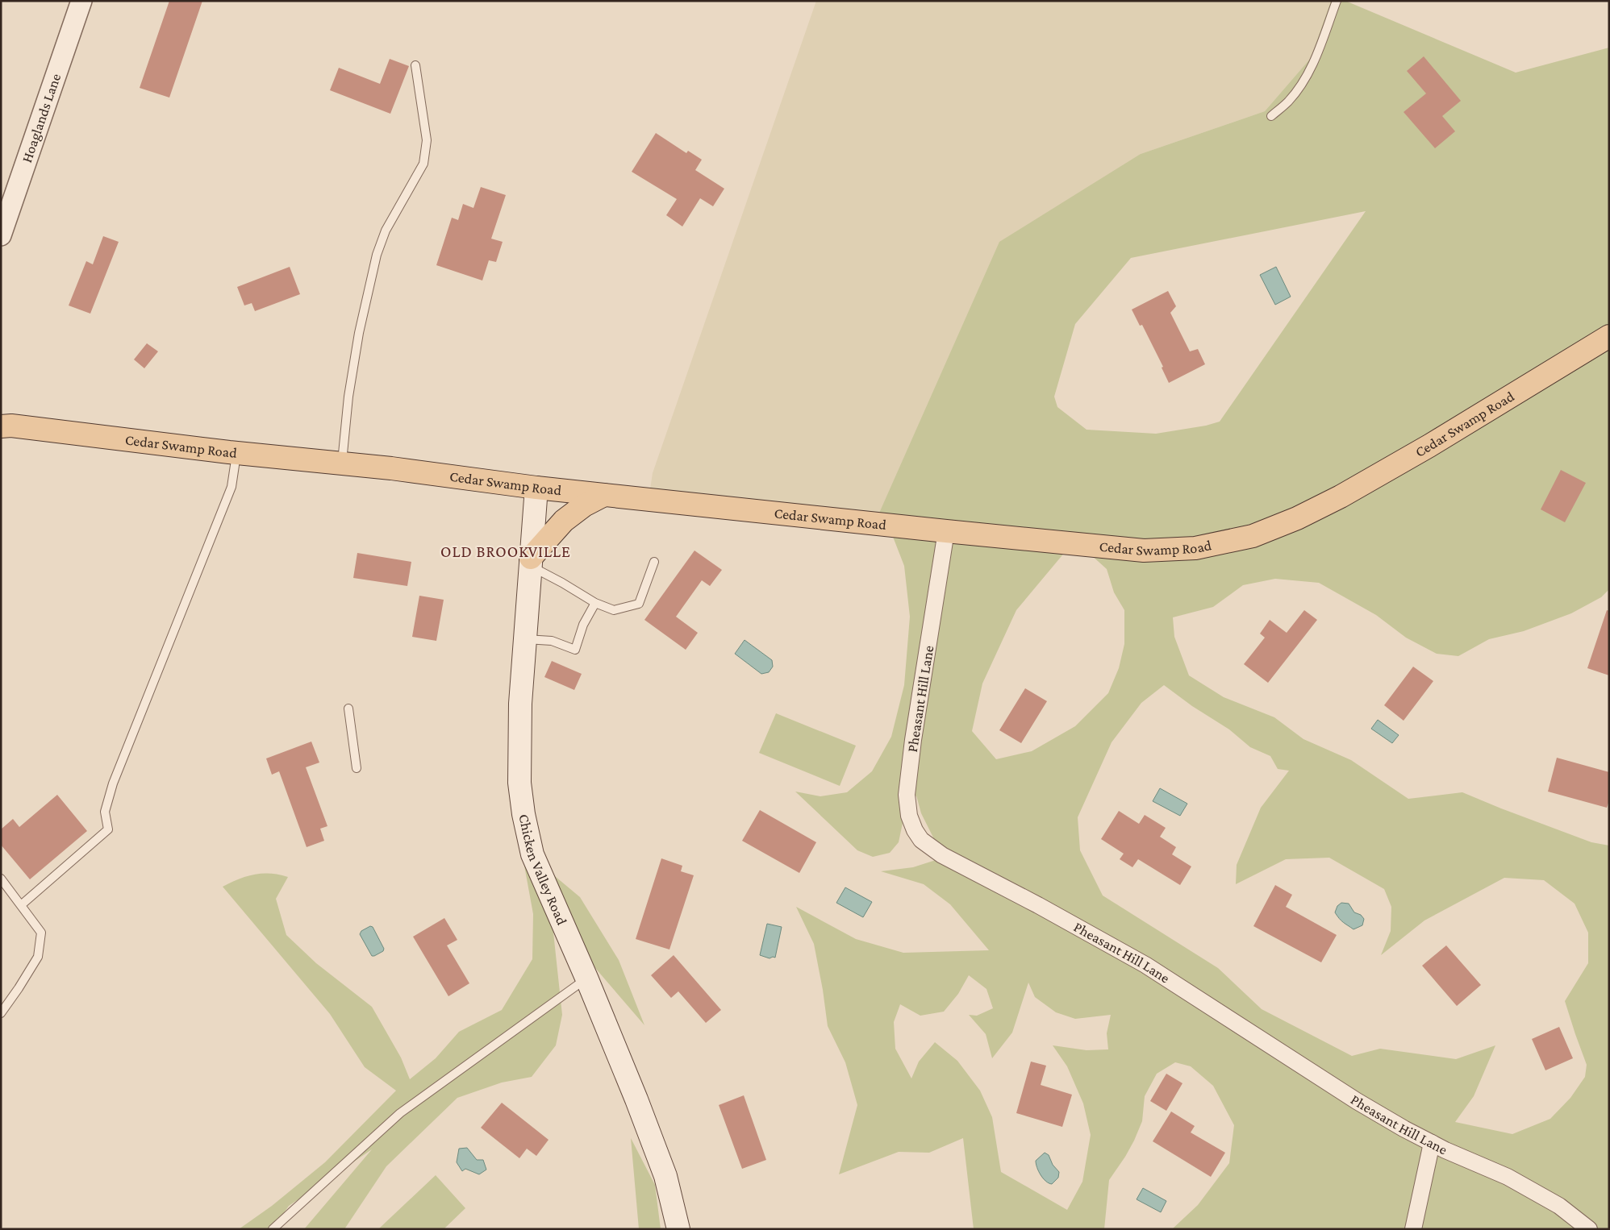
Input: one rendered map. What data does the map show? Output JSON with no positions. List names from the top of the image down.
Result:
{
  "streets": {
    "main road": ["Cedar Swamp Road", "Chicken Valley Road"],
    "street": ["Hoaglands Lane", "Pheasant Hill Lane"]
  },
  "crossings": [
    ["Cedar Swamp Road", "Pheasant Hill Lane"],
    ["Cedar Swamp Road", "Chicken Valley Road"]
  ],
  "districts": ["OLD BROOKVILLE"]
}
